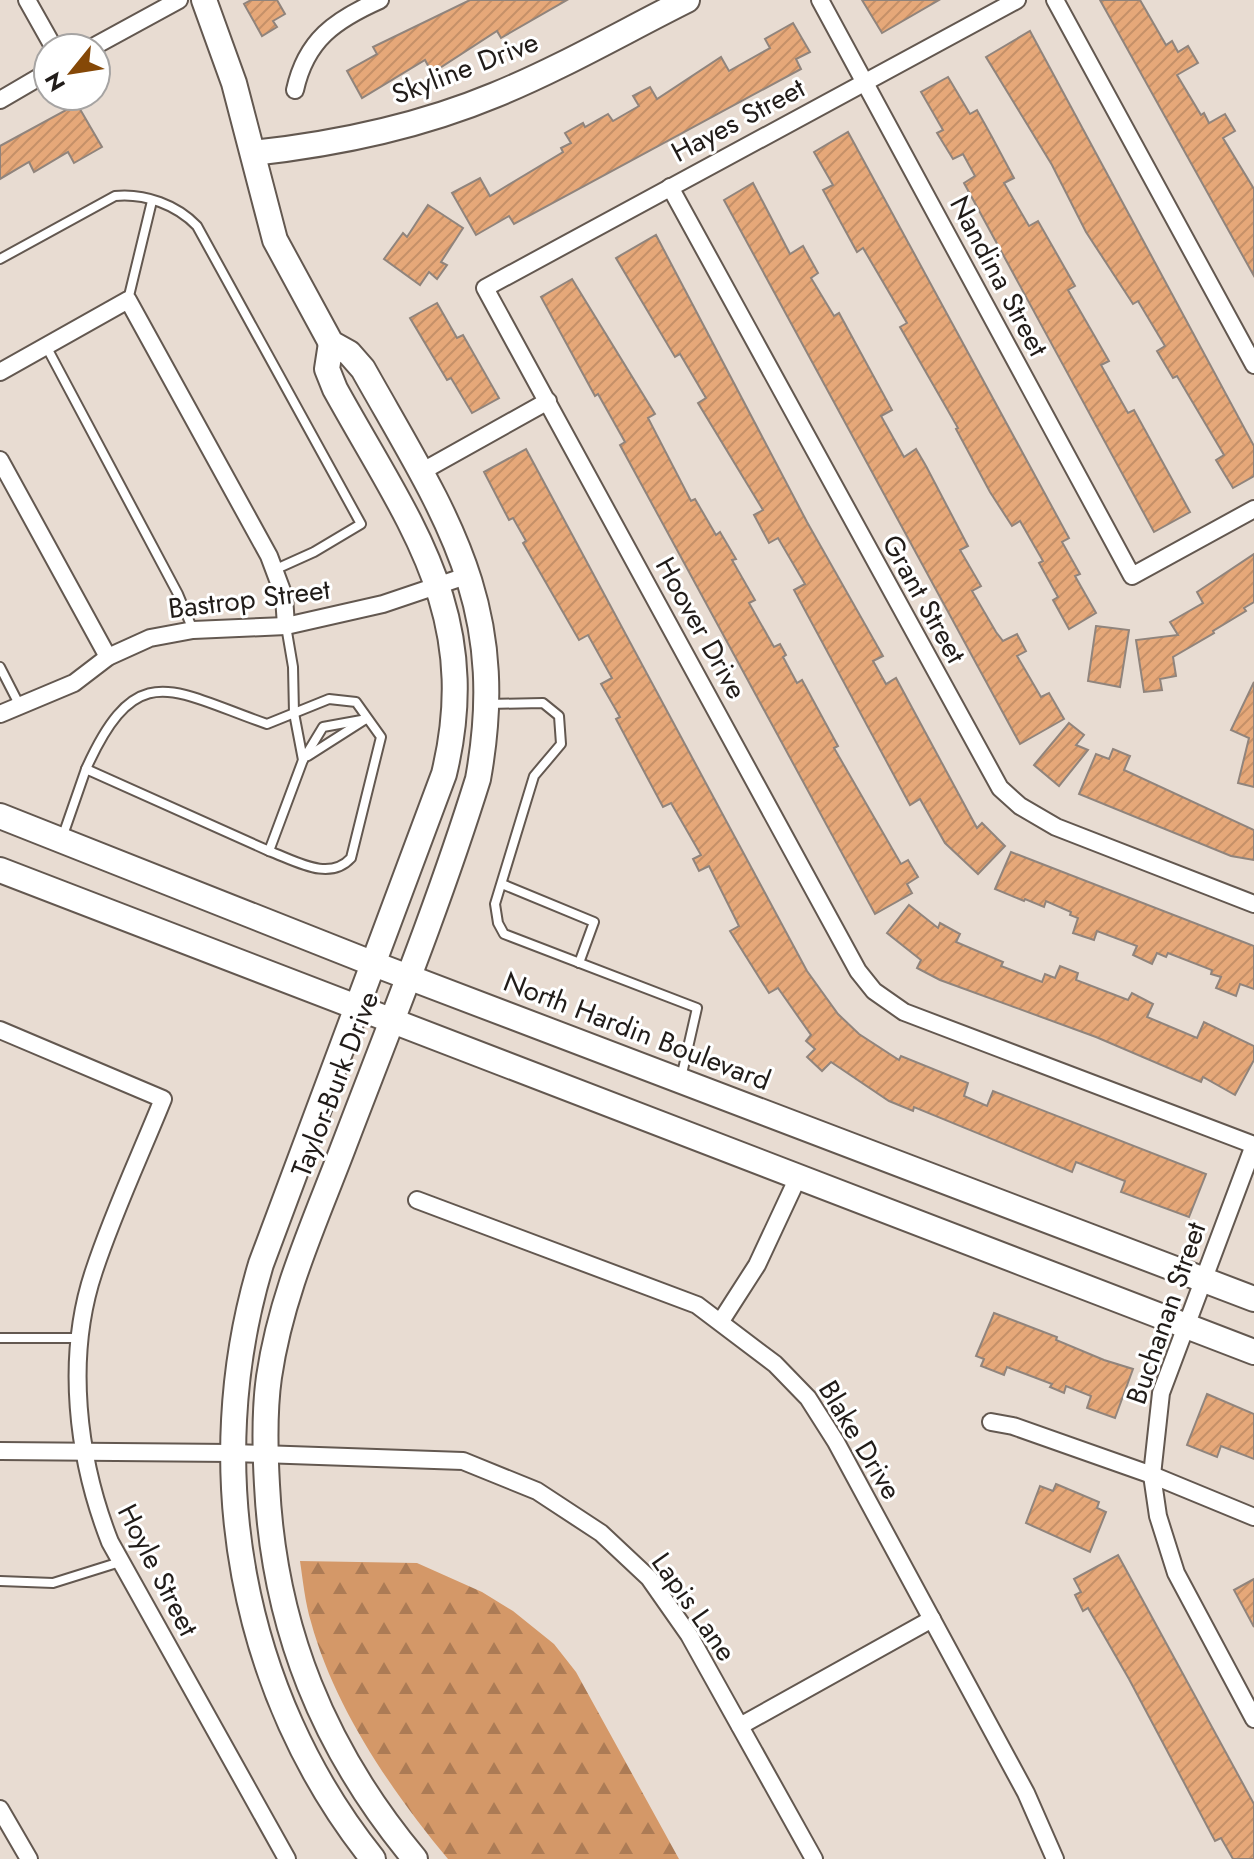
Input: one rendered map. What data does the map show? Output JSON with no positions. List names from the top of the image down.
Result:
{
  "streets": {
    "street": [
      "Skyline Drive",
      "Hayes Street",
      "Nandina Street",
      "Bastrop Street",
      "Grant Street",
      "Hoover Drive",
      "North Hardin Boulevard",
      "Taylor-Burk Drive",
      "Buchanan Street",
      "Blake Drive",
      "Hoyle Street",
      "Lapis Lane"
    ]
  },
  "crossings": [
    ["Skyline Drive", "Taylor-Burk Drive"],
    ["Hayes Street", "Nandina Street"],
    ["Hayes Street", "Grant Street"],
    ["Hayes Street", "Hoover Drive"],
    ["Bastrop Street", "Taylor-Burk Drive"],
    ["Hoover Drive", "Buchanan Street"],
    ["North Hardin Boulevard", "Taylor-Burk Drive"],
    ["North Hardin Boulevard", "Buchanan Street"],
    ["Taylor-Burk Drive", "Lapis Lane"],
    ["Hoyle Street", "Lapis Lane"]
  ],
  "north": "bottom left"
}
